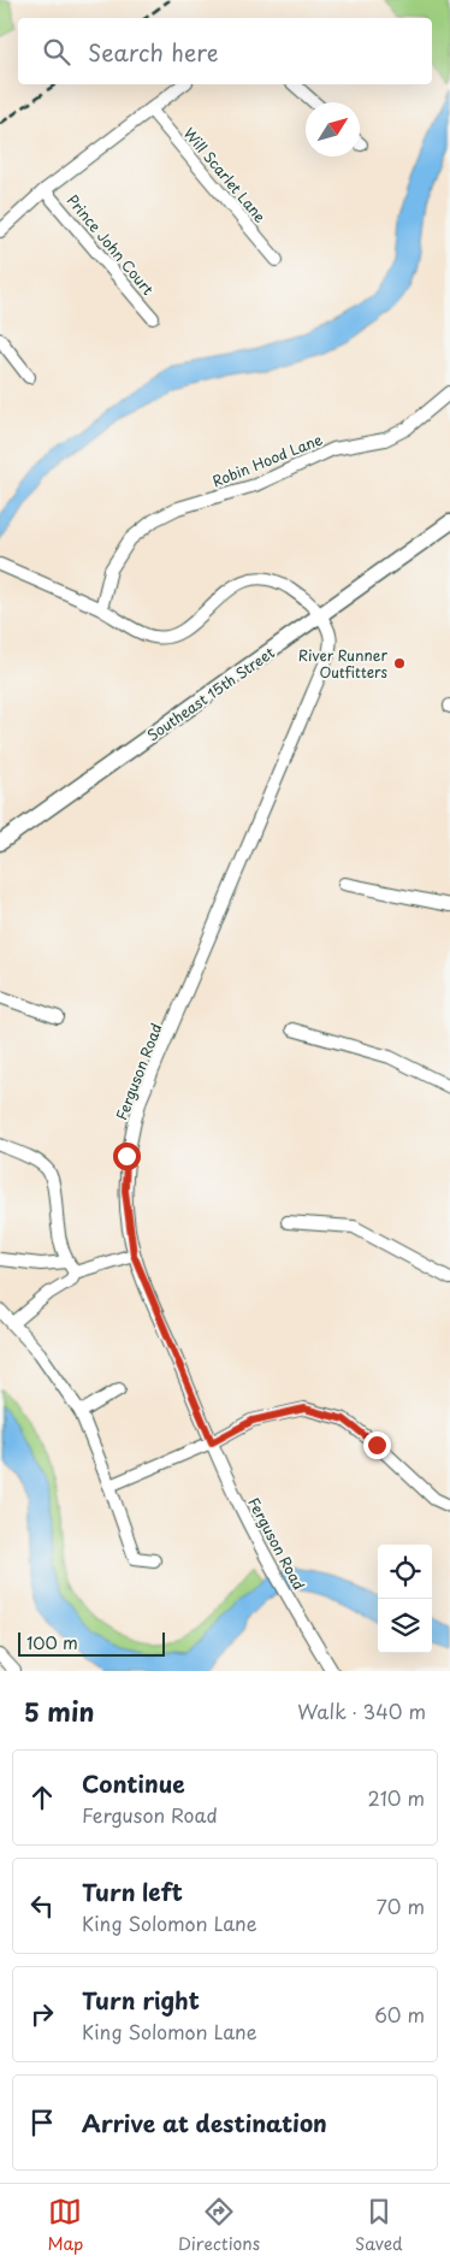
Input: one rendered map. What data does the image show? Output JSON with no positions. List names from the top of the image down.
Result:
{
  "streets": {
    "main road": ["Southeast 15th Street"],
    "street": [
      "Will Scarlet Lane",
      "Prince John Court",
      "Robin Hood Lane",
      "Ferguson Road"
    ]
  },
  "crossings": [
    ["Southeast 15th Street", "Ferguson Road"]
  ],
  "places": ["River Runner Outfitters"],
  "scale_bar": "100 m",
  "north": "top right",
  "page": {
    "search": "Search here",
    "scale": "100 m",
    "heading": ["5 min", "Walk · 340 m"],
    "list": [
      ["Continue", "Ferguson Road", "210 m"],
      ["Turn left", "King Solomon Lane", "70 m"],
      ["Turn right", "King Solomon Lane", "60 m"],
      "Arrive at destination"
    ],
    "nav": ["Map", "Directions", "Saved"]
  }
}
